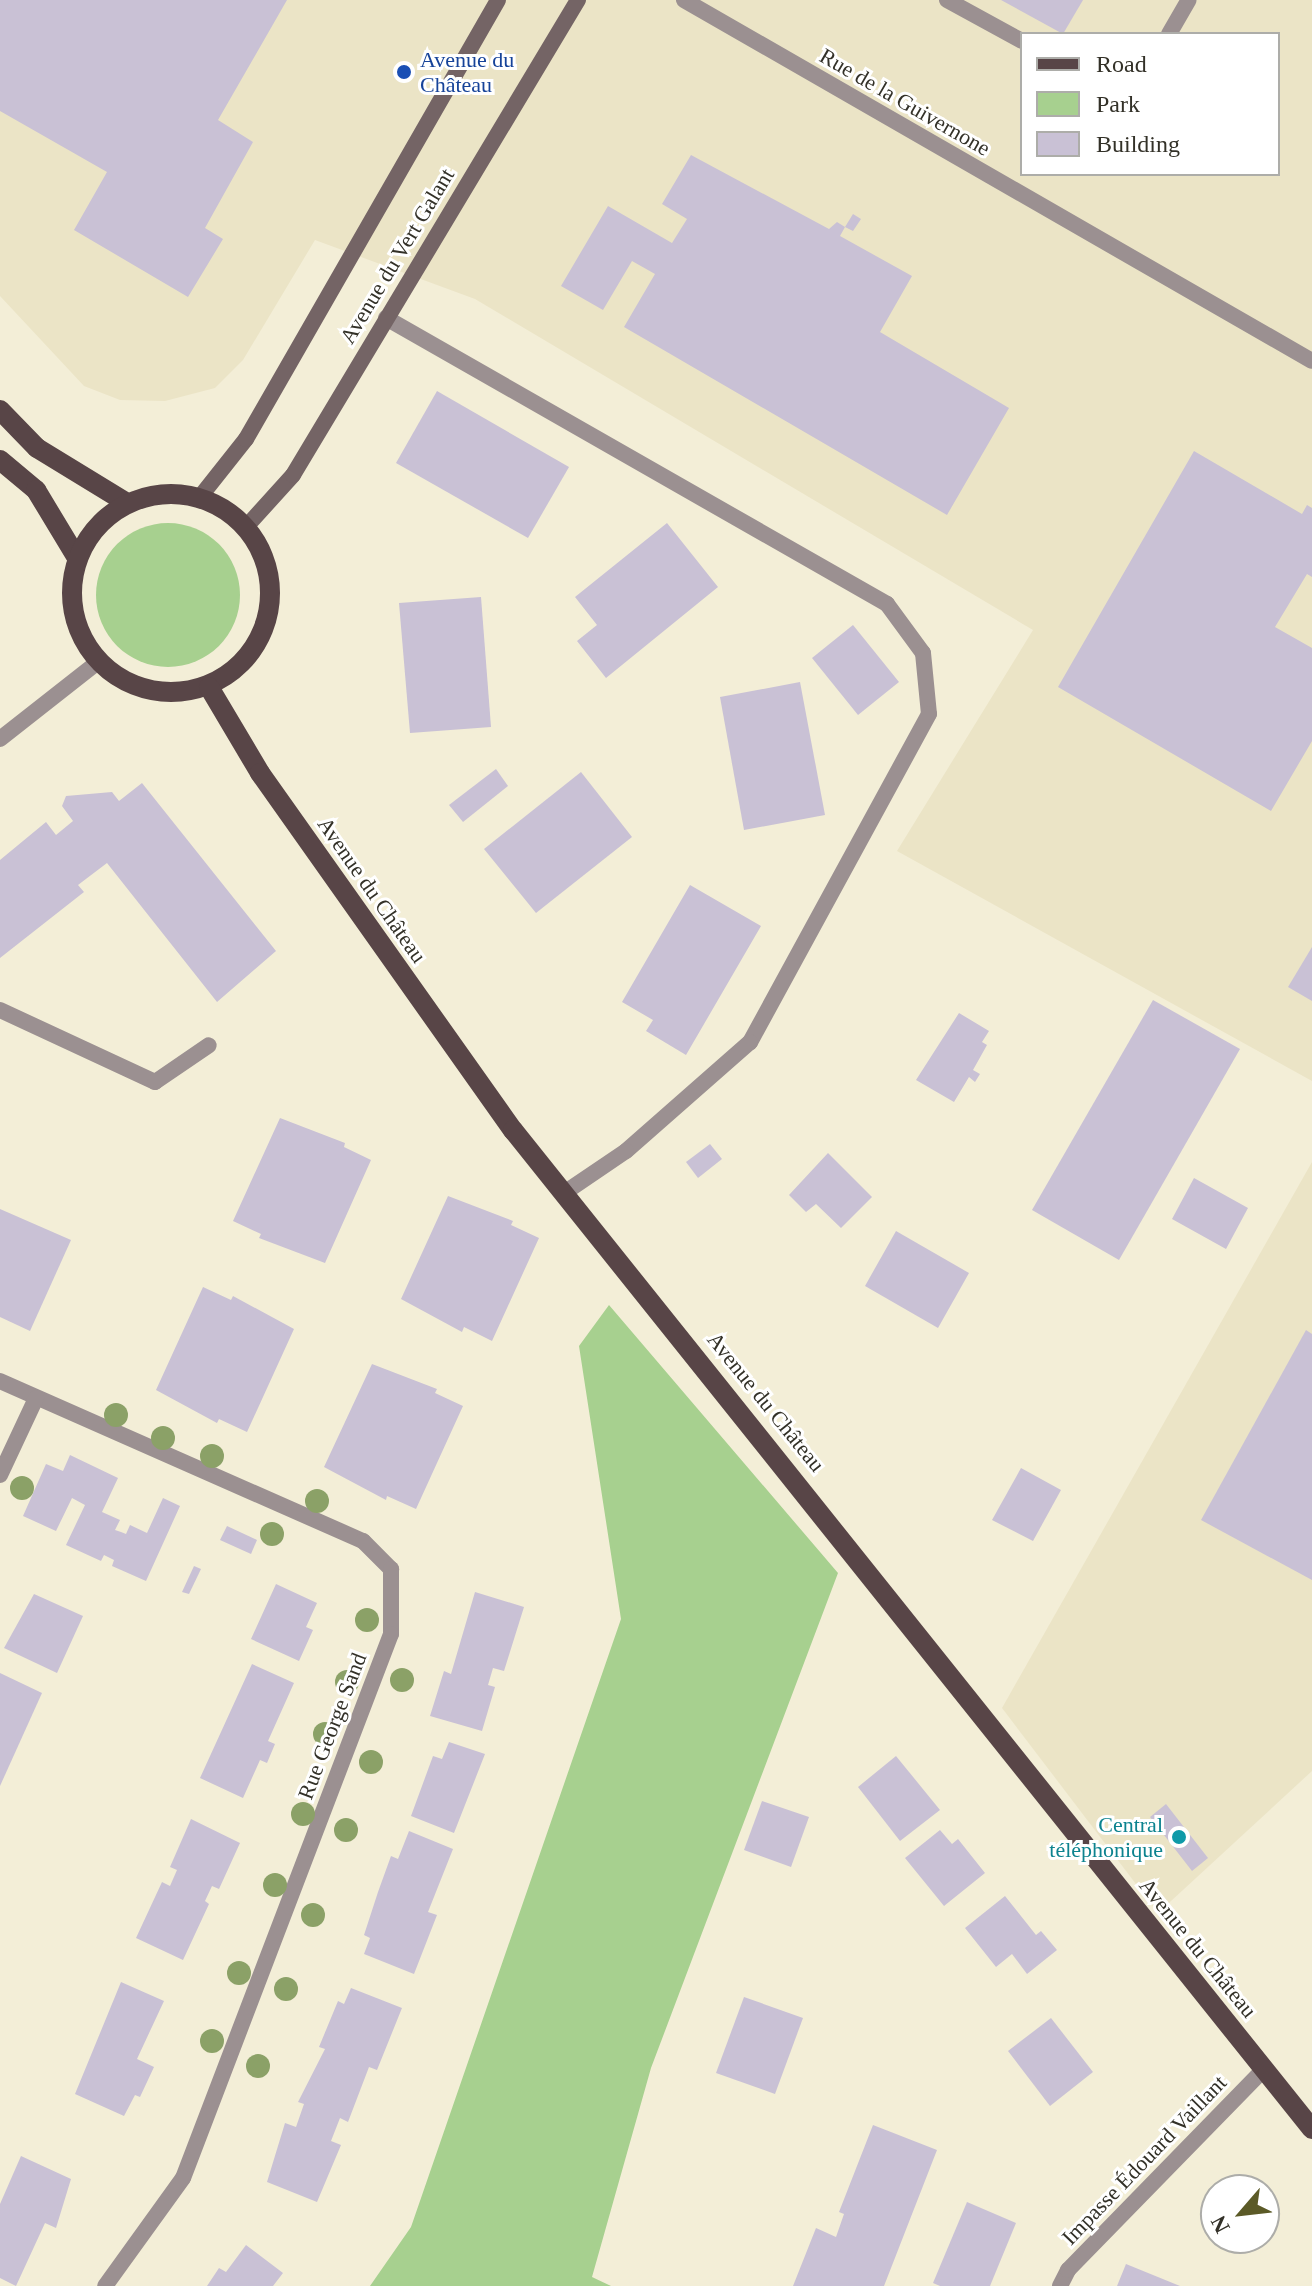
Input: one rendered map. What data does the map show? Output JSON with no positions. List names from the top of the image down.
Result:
{
  "streets": {
    "main road": ["Avenue du Château"],
    "street": [
      "Rue de la Guivernone",
      "Avenue du Vert Galant",
      "Rue George Sand",
      "Impasse Édouard Vaillant"
    ]
  },
  "crossings": [
    ["Avenue du Vert Galant", "Avenue du Château"],
    ["Avenue du Château", "Impasse Édouard Vaillant"]
  ],
  "places": ["Avenue du Château", "Central téléphonique"],
  "legend": ["Road", "Park", "Building"],
  "north": "bottom left"
}
